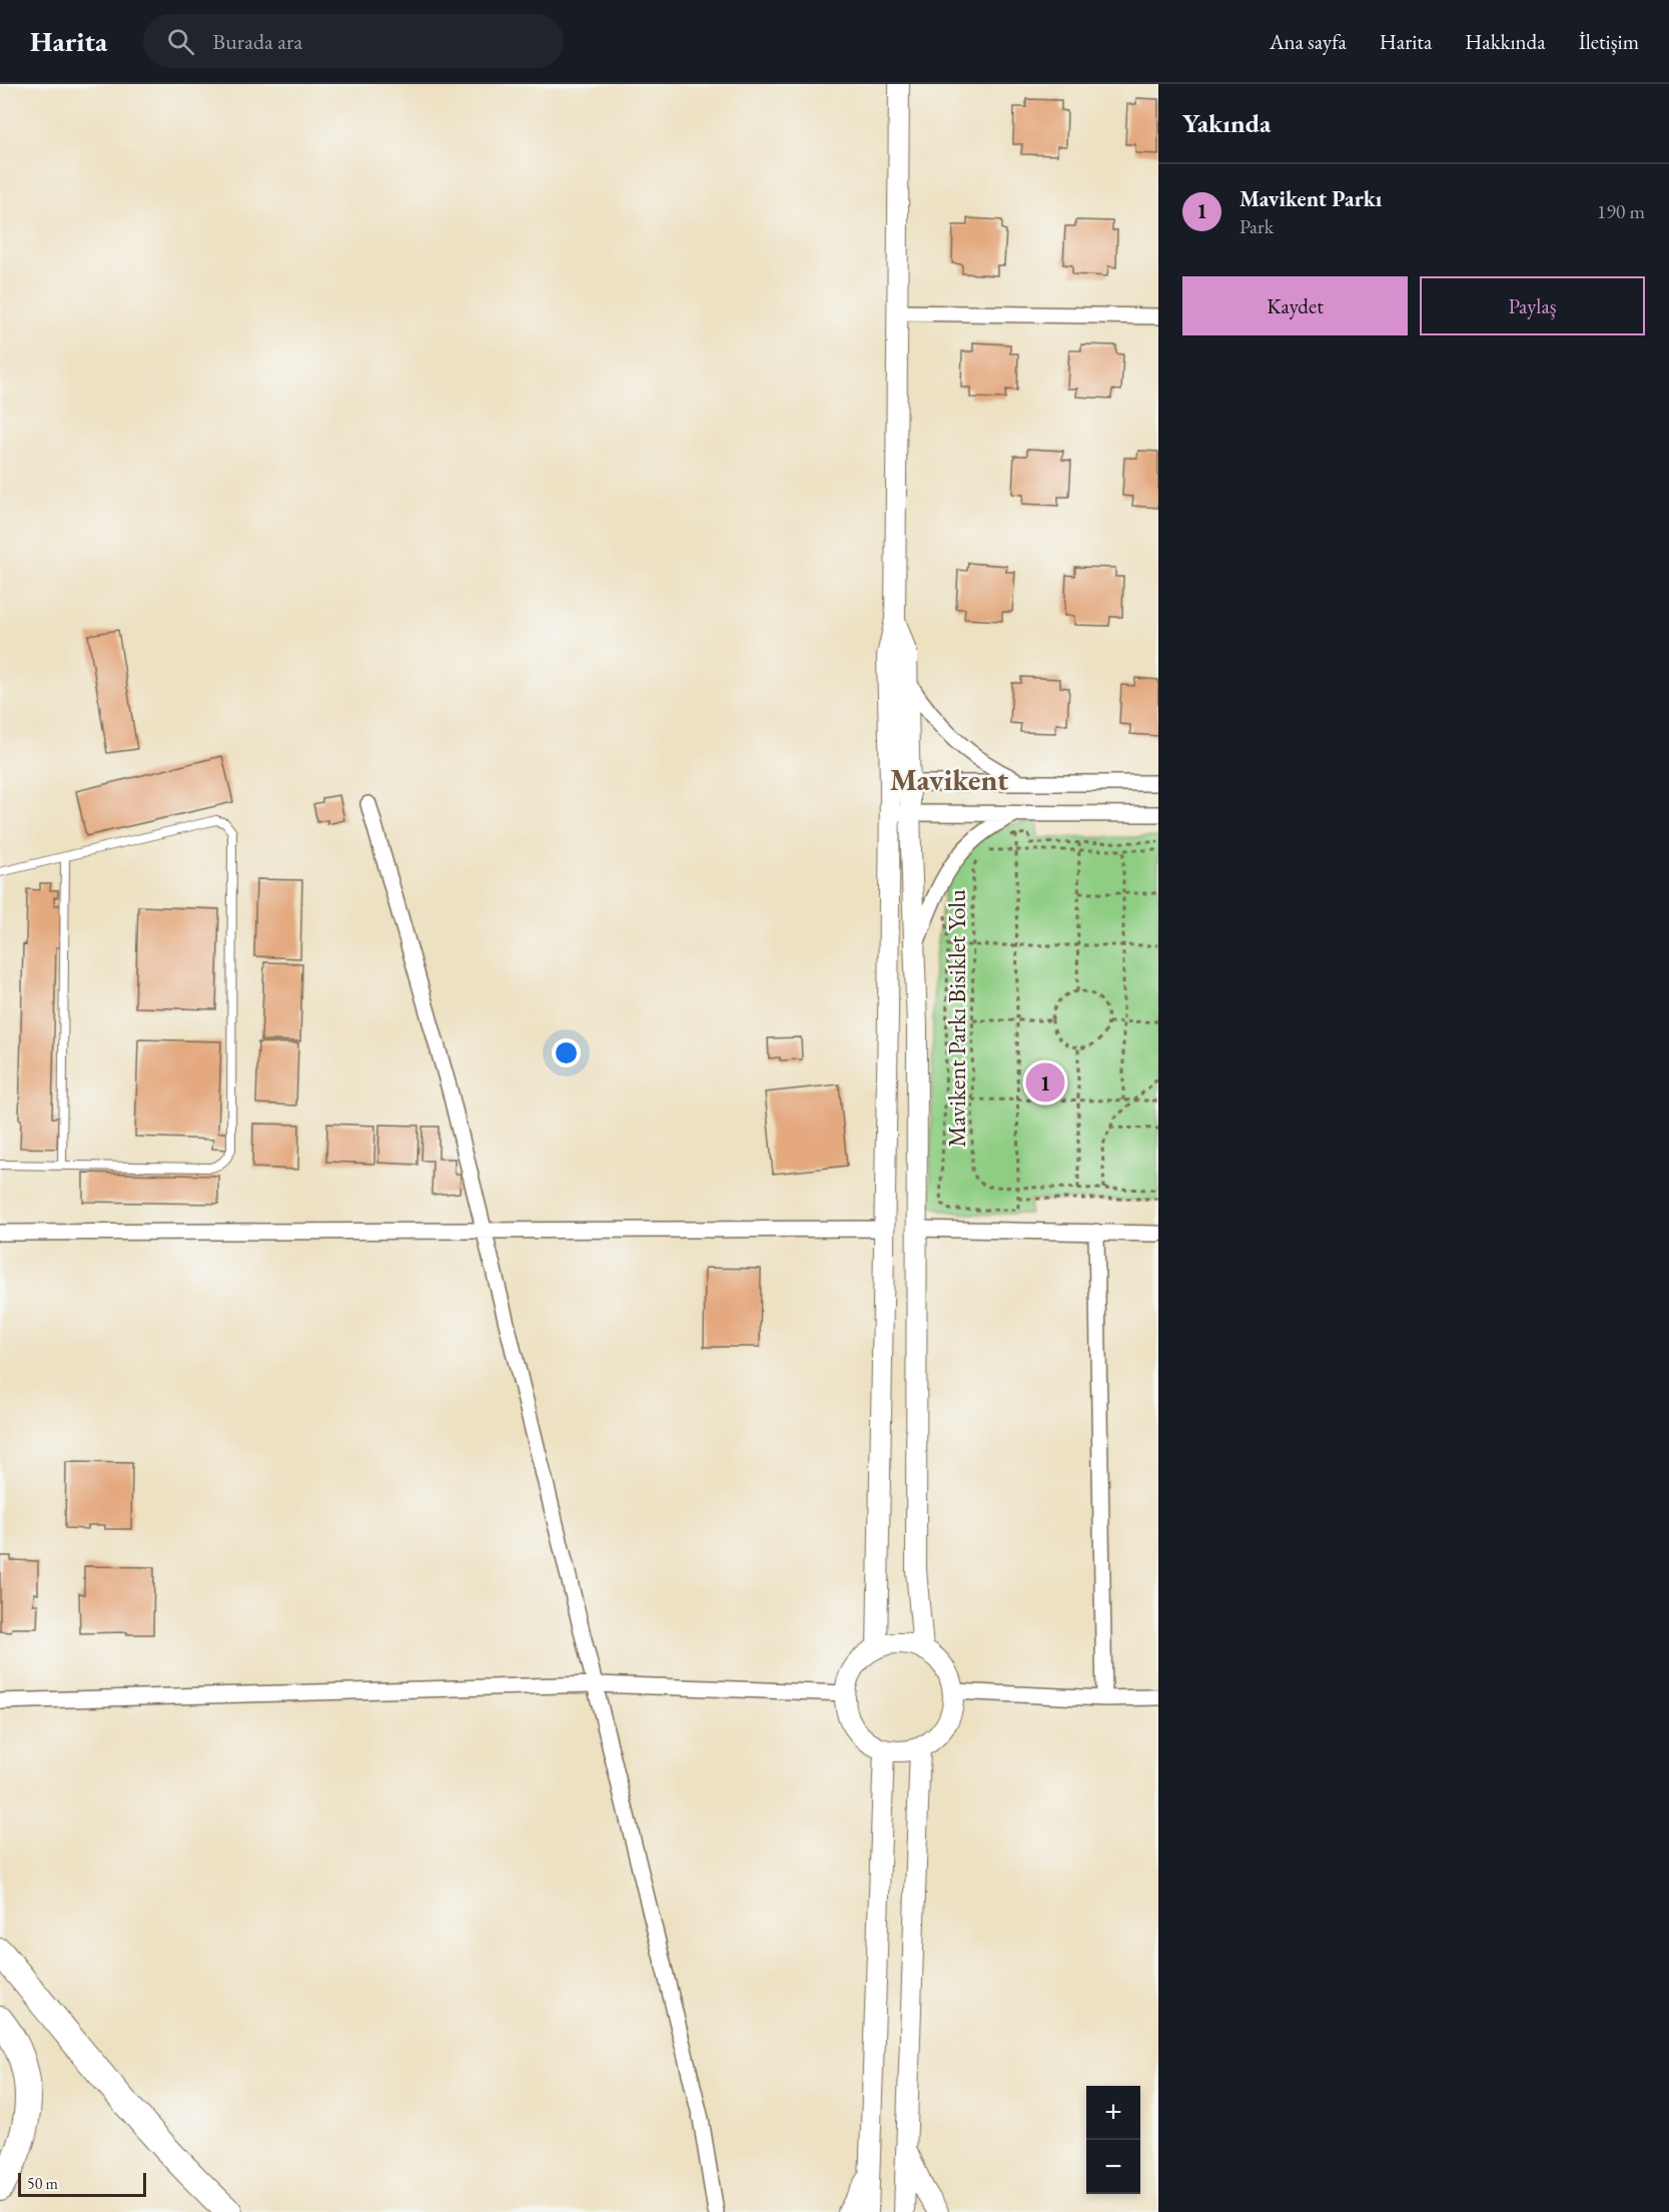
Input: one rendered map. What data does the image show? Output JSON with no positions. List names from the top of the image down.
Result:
{
  "streets": {
    "path": ["Mavikent Parkı Bisiklet Yolu"]
  },
  "districts": ["Mavikent"],
  "scale_bar": "50 m",
  "page": {
    "header": "Harita",
    "search": "Burada ara",
    "nav": [
      "Ana sayfa",
      "Harita",
      "Hakkında",
      "İletişim"
    ],
    "heading": "Yakında",
    "list": [
      {
        "mark": "1",
        "name": "Mavikent Parkı",
        "note": "Park",
        "value": "190 m"
      }
    ],
    "buttons": ["Kaydet", "Paylaş"],
    "pins": "1",
    "map_buttons": ["+", "−"],
    "scale": "50 m"
  }
}
